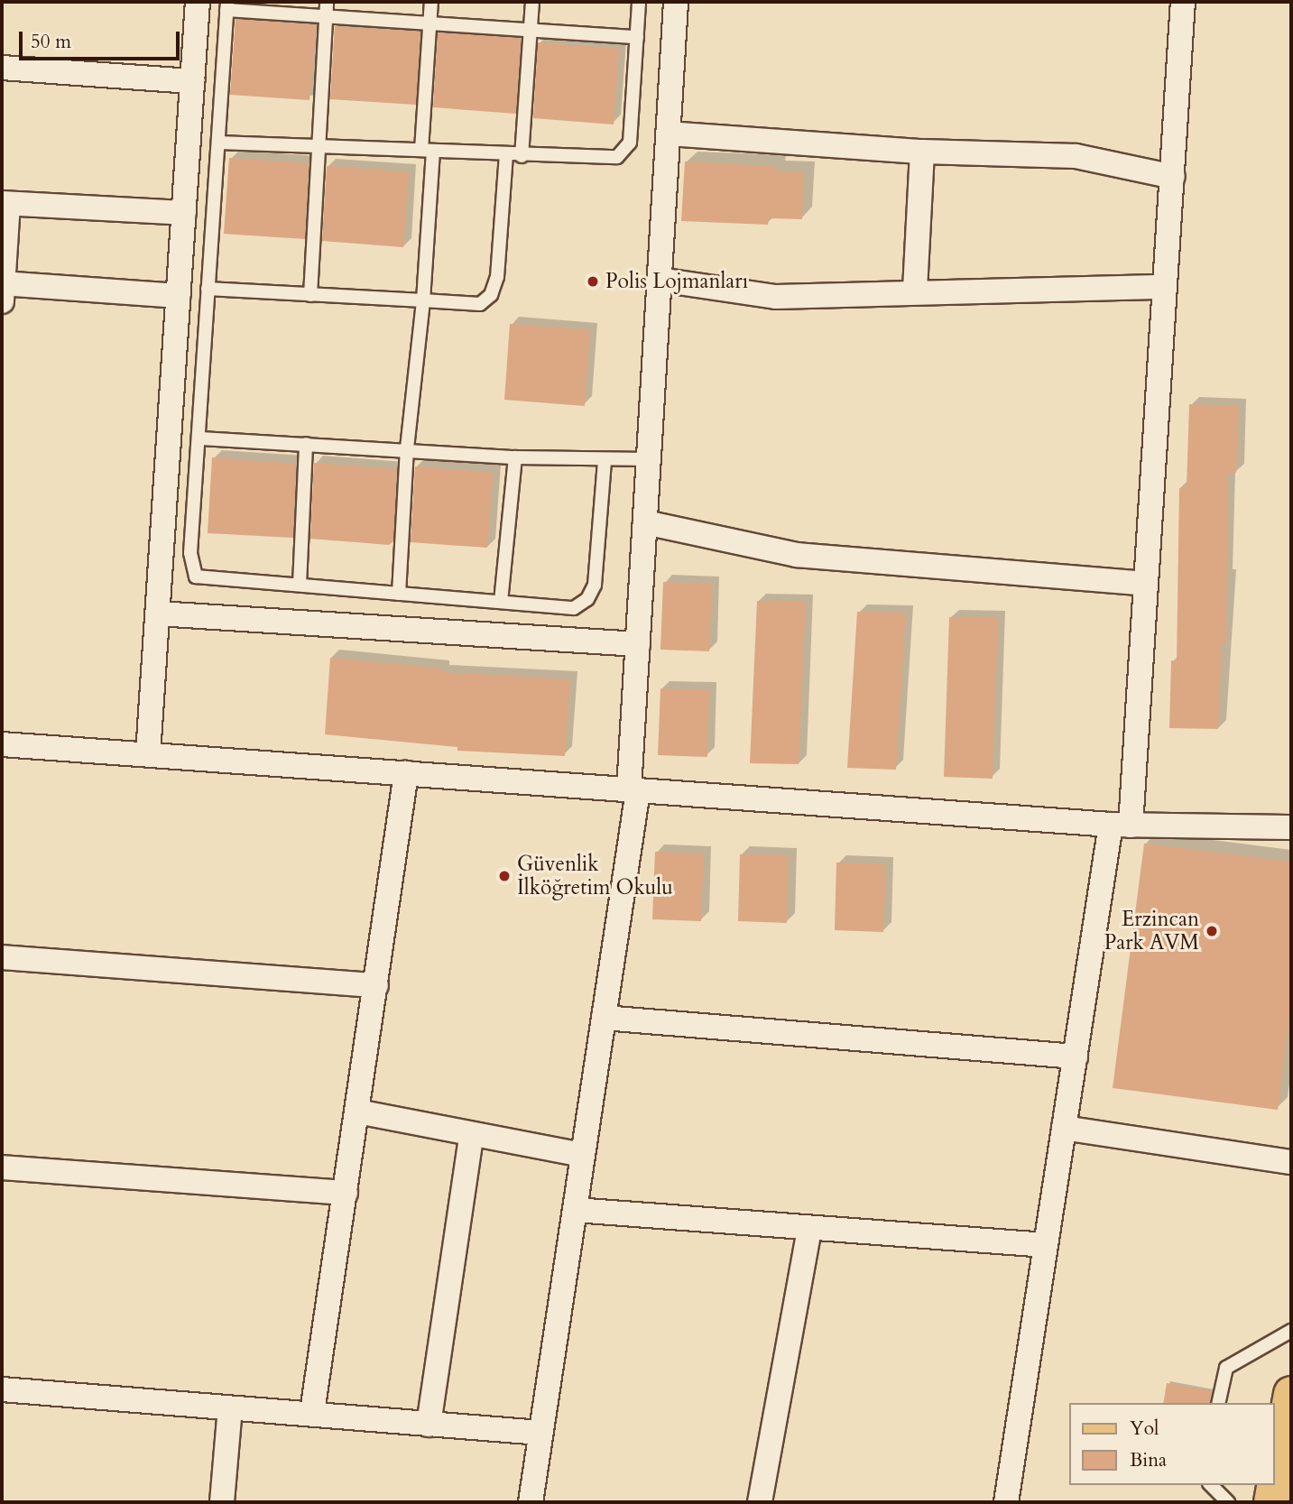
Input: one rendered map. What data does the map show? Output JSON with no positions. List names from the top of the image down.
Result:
{
  "places": ["Polis Lojmanları", "Güvenlik İlköğretim Okulu", "Erzincan Park AVM"],
  "legend": ["Yol", "Bina"],
  "scale_bar": "50 m"
}
